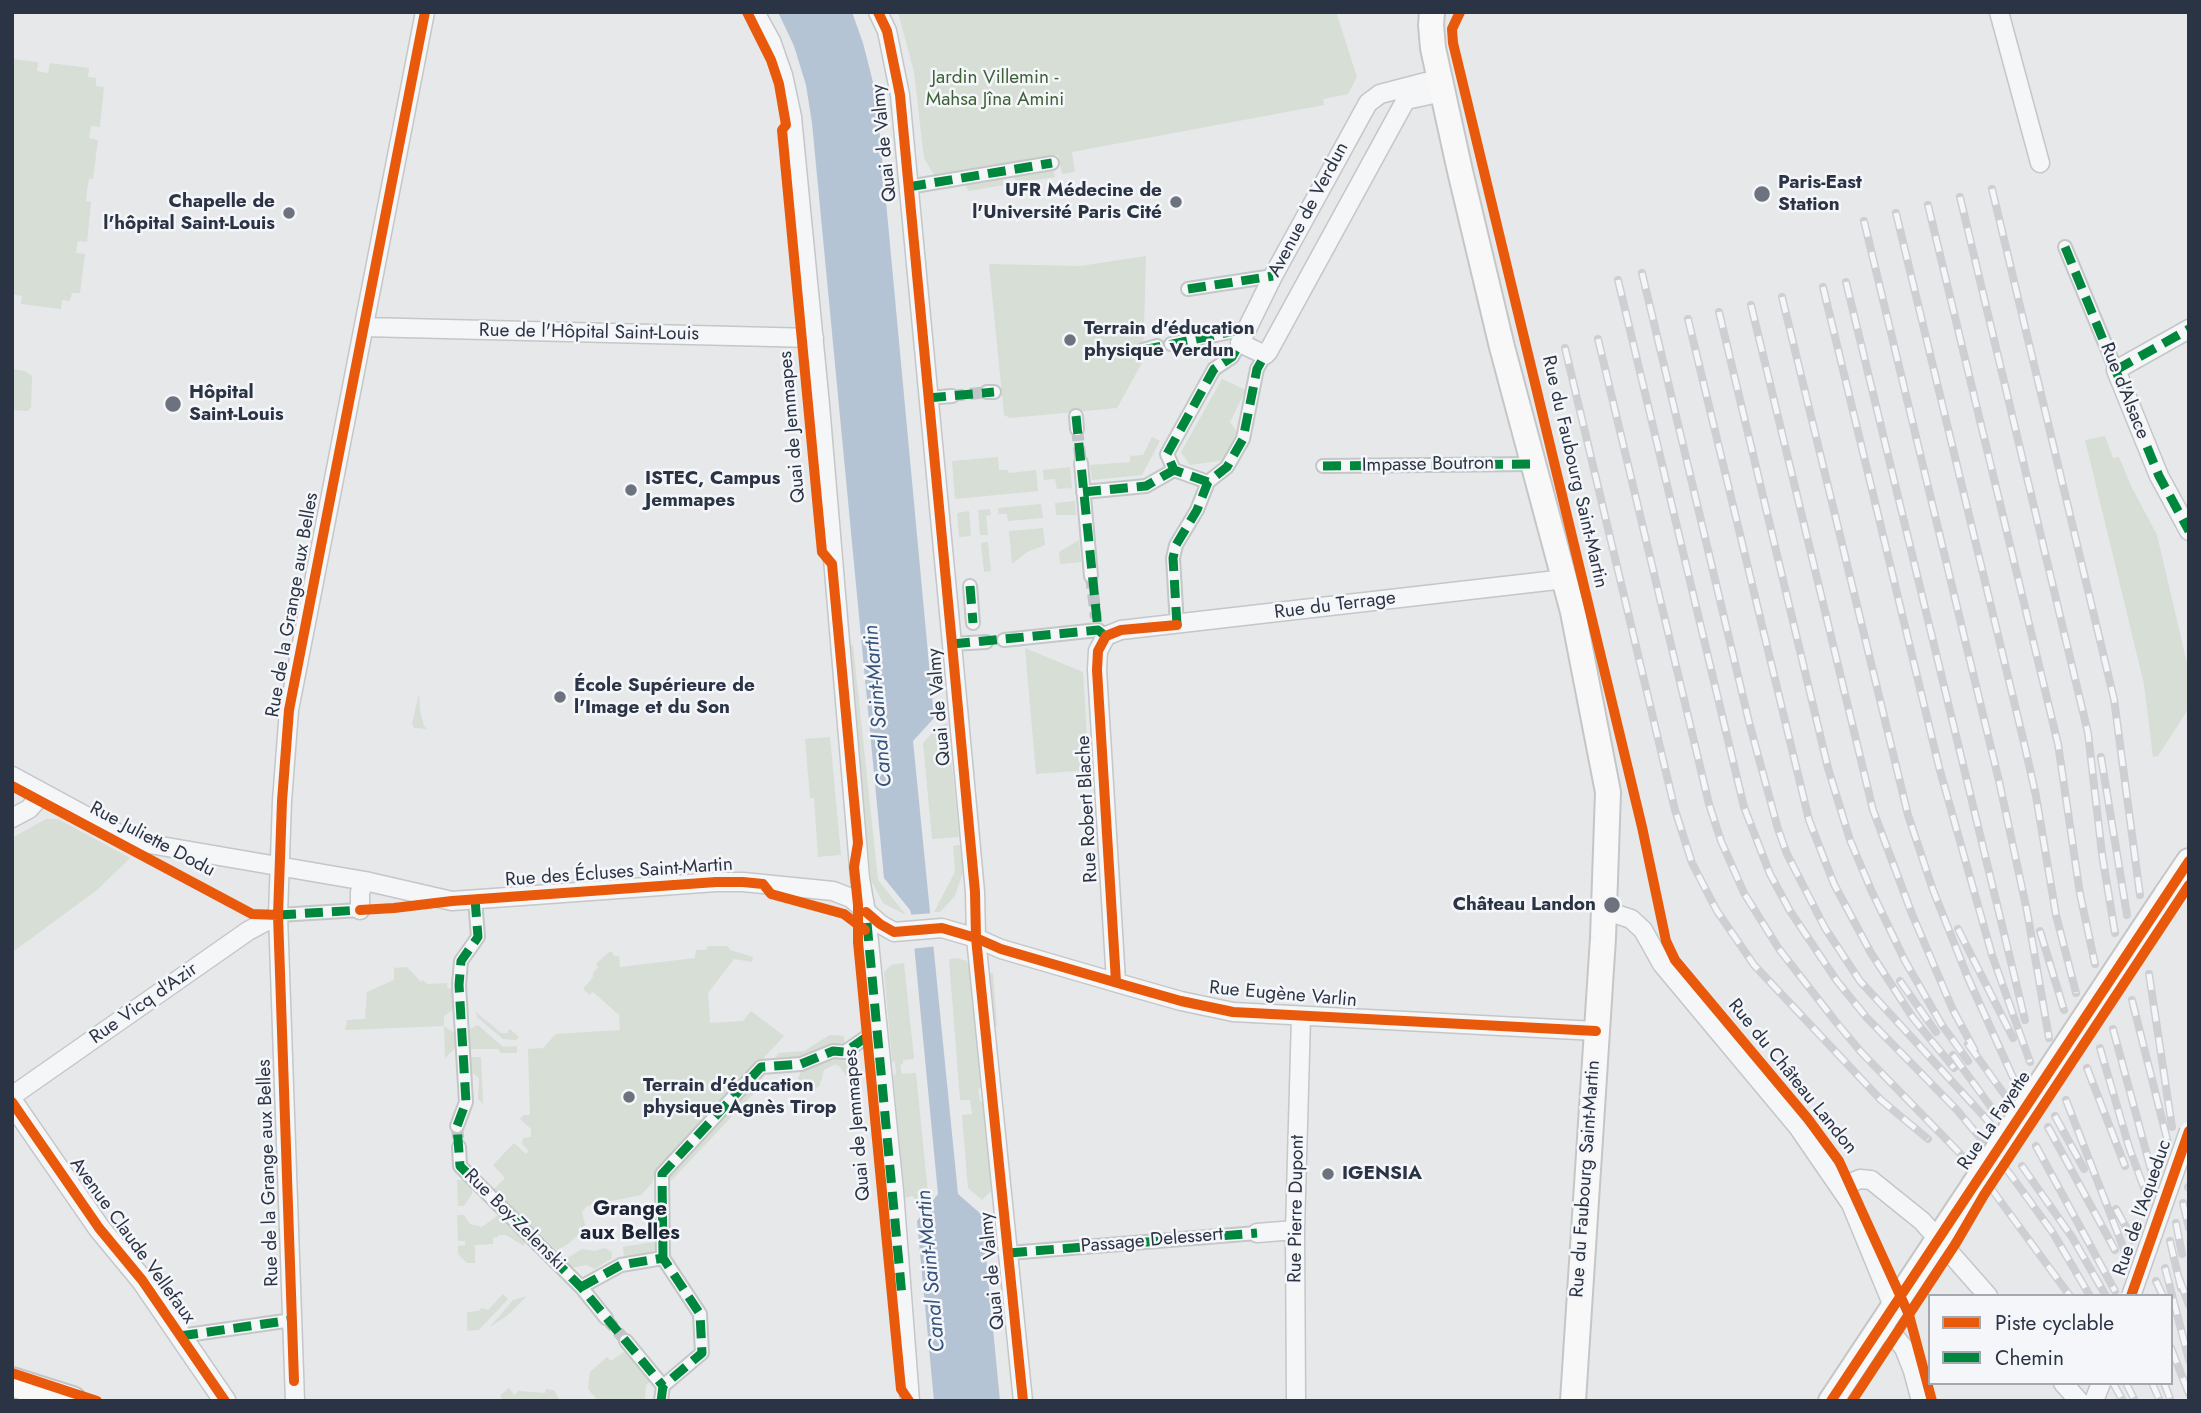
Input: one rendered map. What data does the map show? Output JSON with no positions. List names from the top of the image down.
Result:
{
  "streets": {
    "main road": ["Rue du Faubourg Saint-Martin", "Rue La Fayette"],
    "street": [
      "Quai de Valmy",
      "Avenue de Verdun",
      "Rue de l'Hôpital Saint-Louis",
      "Rue d'Alsace",
      "Quai de Jemmapes",
      "Impasse Boutron",
      "Rue de la Grange aux Belles",
      "Rue du Terrage",
      "Rue Robert Blache",
      "Rue Juliette Dodu",
      "Rue des Écluses Saint-Martin",
      "Rue Eugène Varlin",
      "Rue Vicq d'Azir",
      "Rue du Château Landon",
      "Rue de l'Aqueduc",
      "Rue Pierre Dupont",
      "Rue Boy-Zelenski",
      "Avenue Claude Vellefaux",
      "Passage Delessert"
    ]
  },
  "crossings": [
    ["Quai de Valmy", "Rue Eugène Varlin"],
    ["Quai de Valmy", "Passage Delessert"],
    ["Avenue de Verdun", "Rue du Faubourg Saint-Martin"],
    ["Avenue de Verdun", "Rue du Terrage"],
    ["Rue de l'Hôpital Saint-Louis", "Quai de Jemmapes"],
    ["Rue de l'Hôpital Saint-Louis", "Rue de la Grange aux Belles"],
    ["Quai de Jemmapes", "Rue des Écluses Saint-Martin"],
    ["Impasse Boutron", "Rue du Faubourg Saint-Martin"],
    ["Rue du Faubourg Saint-Martin", "Rue du Terrage"],
    ["Rue du Faubourg Saint-Martin", "Rue Eugène Varlin"],
    ["Rue du Faubourg Saint-Martin", "Rue du Château Landon"],
    ["Rue de la Grange aux Belles", "Rue Juliette Dodu"],
    ["Rue de la Grange aux Belles", "Rue des Écluses Saint-Martin"],
    ["Rue de la Grange aux Belles", "Rue Vicq d'Azir"],
    ["Rue du Terrage", "Rue Robert Blache"],
    ["Rue Robert Blache", "Rue Eugène Varlin"],
    ["Rue Juliette Dodu", "Rue des Écluses Saint-Martin"],
    ["Rue des Écluses Saint-Martin", "Rue Eugène Varlin"],
    ["Rue Eugène Varlin", "Rue Pierre Dupont"],
    ["Rue du Château Landon", "Rue La Fayette"],
    ["Rue Pierre Dupont", "Passage Delessert"]
  ],
  "districts": ["Grange aux Belles"],
  "water": ["Canal Saint-Martin"],
  "parks": ["Jardin Villemin - Mahsa Jîna Amini"],
  "places": [
    "Paris-East Station",
    "UFR Médecine de l'Université Paris Cité",
    "Chapelle de l'hôpital Saint-Louis",
    "Terrain d'éducation physique Verdun",
    "Hôpital Saint-Louis",
    "ISTEC, Campus Jemmapes",
    "École Supérieure de l'Image et du Son",
    "Château Landon",
    "Terrain d'éducation physique Agnès Tirop",
    "IGENSIA"
  ],
  "legend": ["Piste cyclable", "Chemin"]
}
